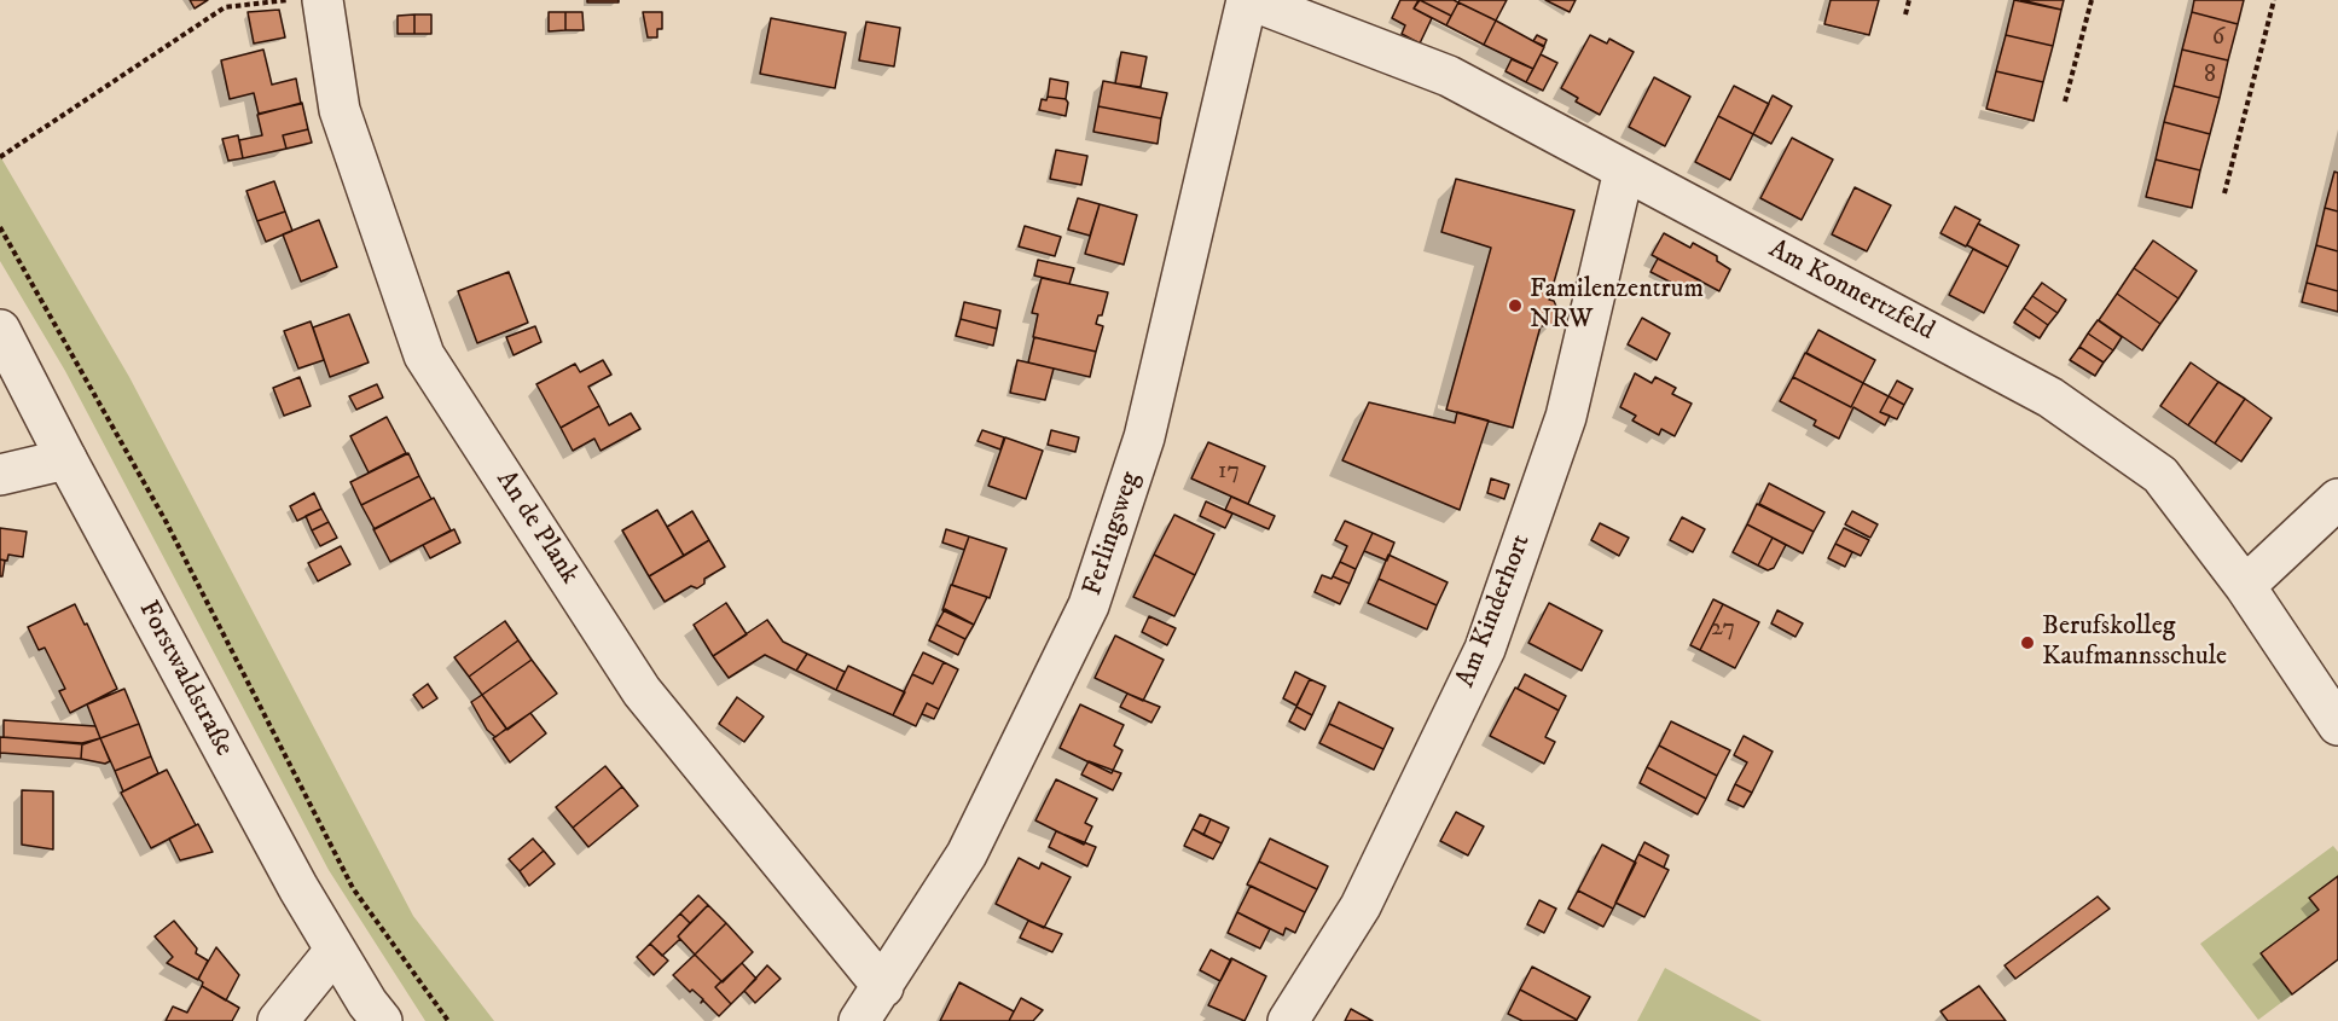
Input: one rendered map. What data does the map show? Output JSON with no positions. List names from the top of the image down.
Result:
{
  "streets": {
    "street": [
      "Am Konnertzfeld",
      "An de Plank",
      "Ferlingsweg",
      "Am Kinderhort",
      "Forstwaldstraße"
    ]
  },
  "crossings": [
    ["Am Konnertzfeld", "Ferlingsweg"],
    ["Am Konnertzfeld", "Am Kinderhort"],
    ["An de Plank", "Ferlingsweg"]
  ],
  "places": ["Familenzentrum NRW", "Berufskolleg Kaufmannsschule"],
  "house_numbers": [
    "6",
    "8",
    "17",
    "27"
  ]
}
